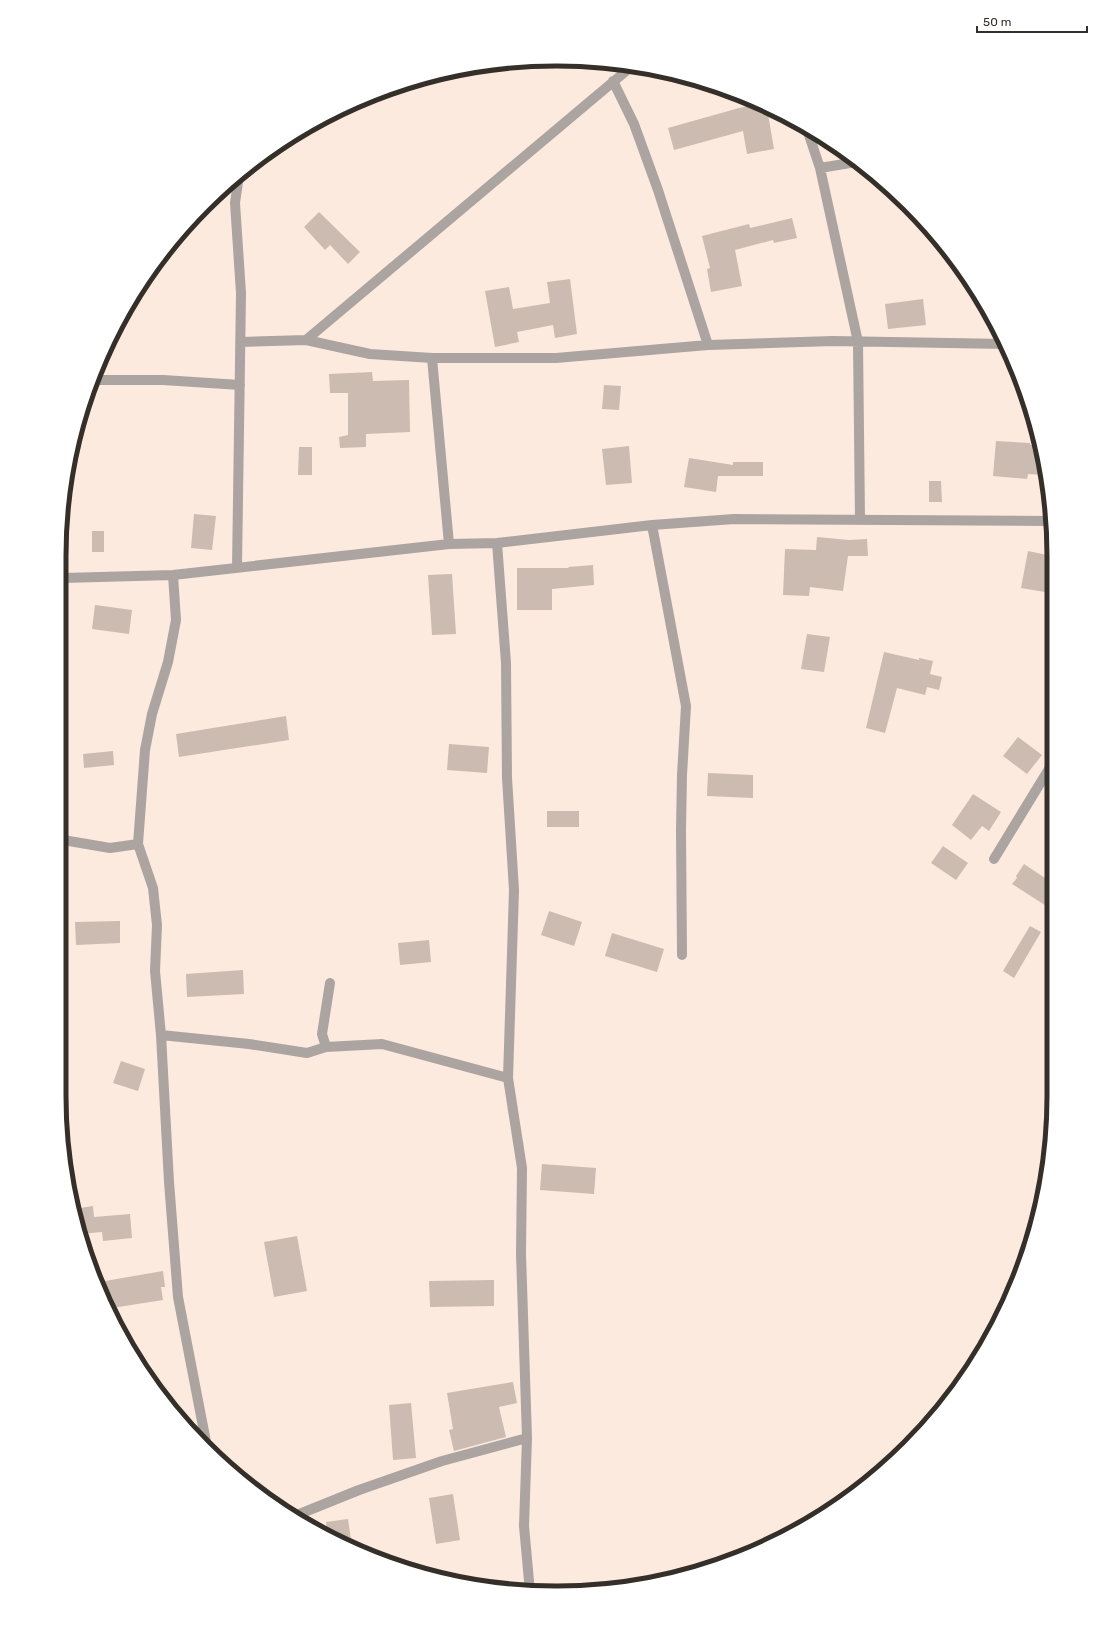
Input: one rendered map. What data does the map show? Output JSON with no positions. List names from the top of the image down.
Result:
{
  "scale_bar": "50 m"
}
